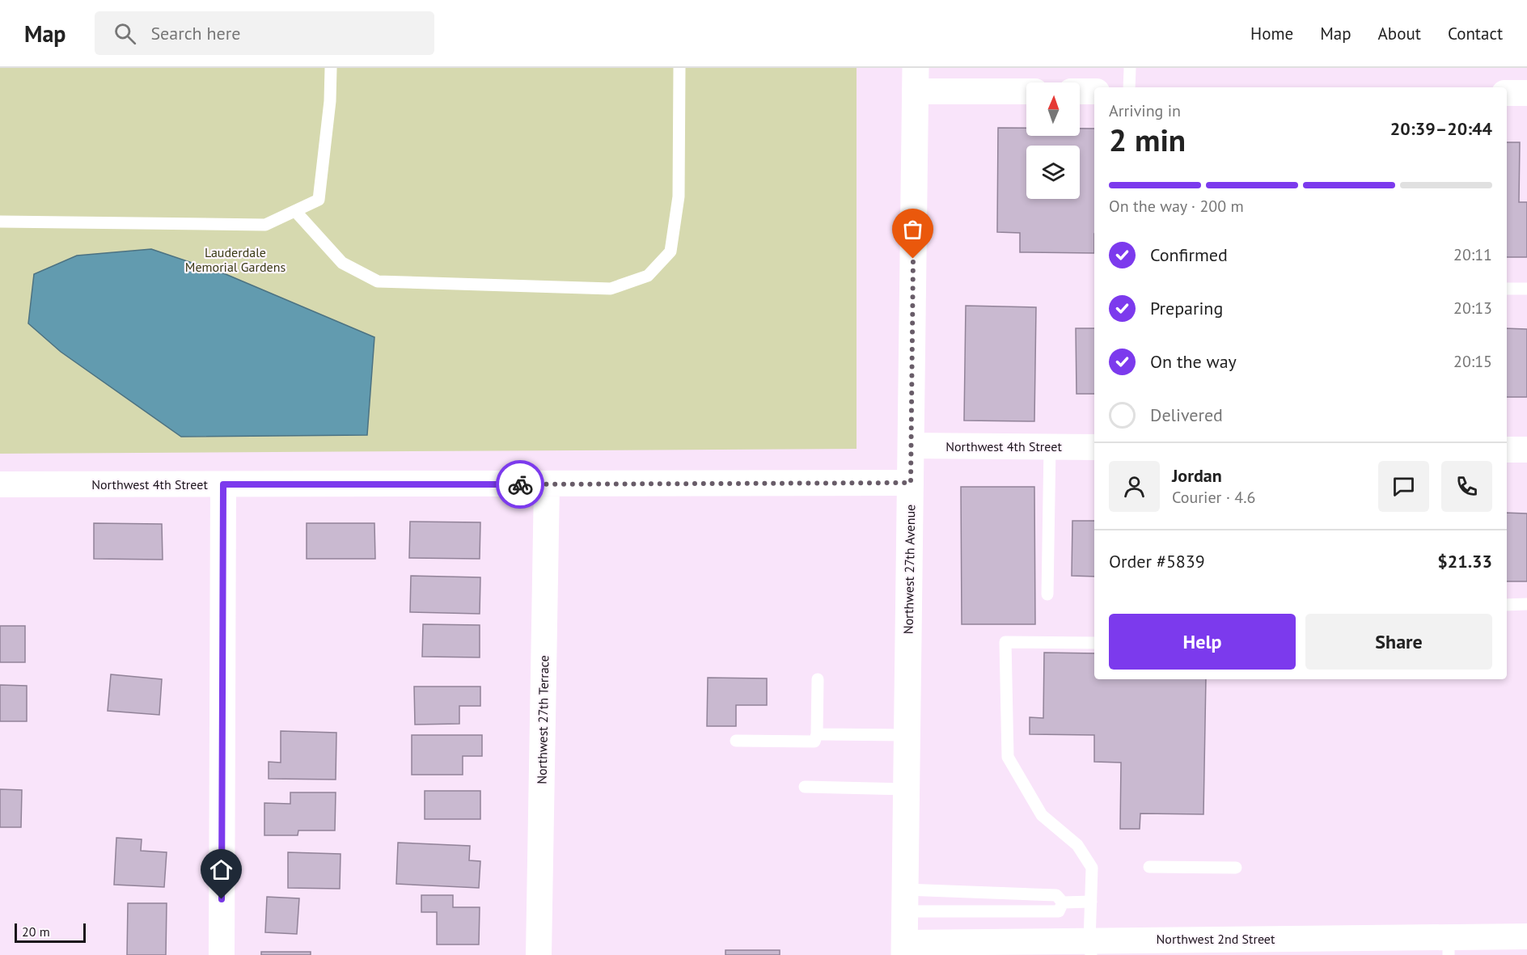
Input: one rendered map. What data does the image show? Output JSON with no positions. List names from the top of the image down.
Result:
{
  "streets": {
    "street": [
      "Northwest 4th Street",
      "Northwest 27th Avenue",
      "Northwest 27th Terrace",
      "Northwest 2nd Street"
    ]
  },
  "crossings": [
    ["Northwest 4th Street", "Northwest 27th Avenue"],
    ["Northwest 4th Street", "Northwest 27th Terrace"],
    ["Northwest 27th Avenue", "Northwest 2nd Street"]
  ],
  "parks": ["Lauderdale Memorial Gardens"],
  "scale_bar": "20 m",
  "north": "top",
  "page": {
    "header": "Map",
    "search": "Search here",
    "nav": [
      "Home",
      "Map",
      "About",
      "Contact"
    ],
    "heading": ["2 min", "Arriving in", "20:39–20:44"],
    "panel": [
      "Jordan",
      "Courier · 4.6",
      "Order #5839",
      "$21.33"
    ],
    "bar": "On the way · 200 m",
    "list": [
      ["Confirmed", "20:11"],
      ["Preparing", "20:13"],
      ["On the way", "20:15"],
      "Delivered"
    ],
    "buttons": ["Help", "Share"],
    "scale": "20 m"
  }
}
